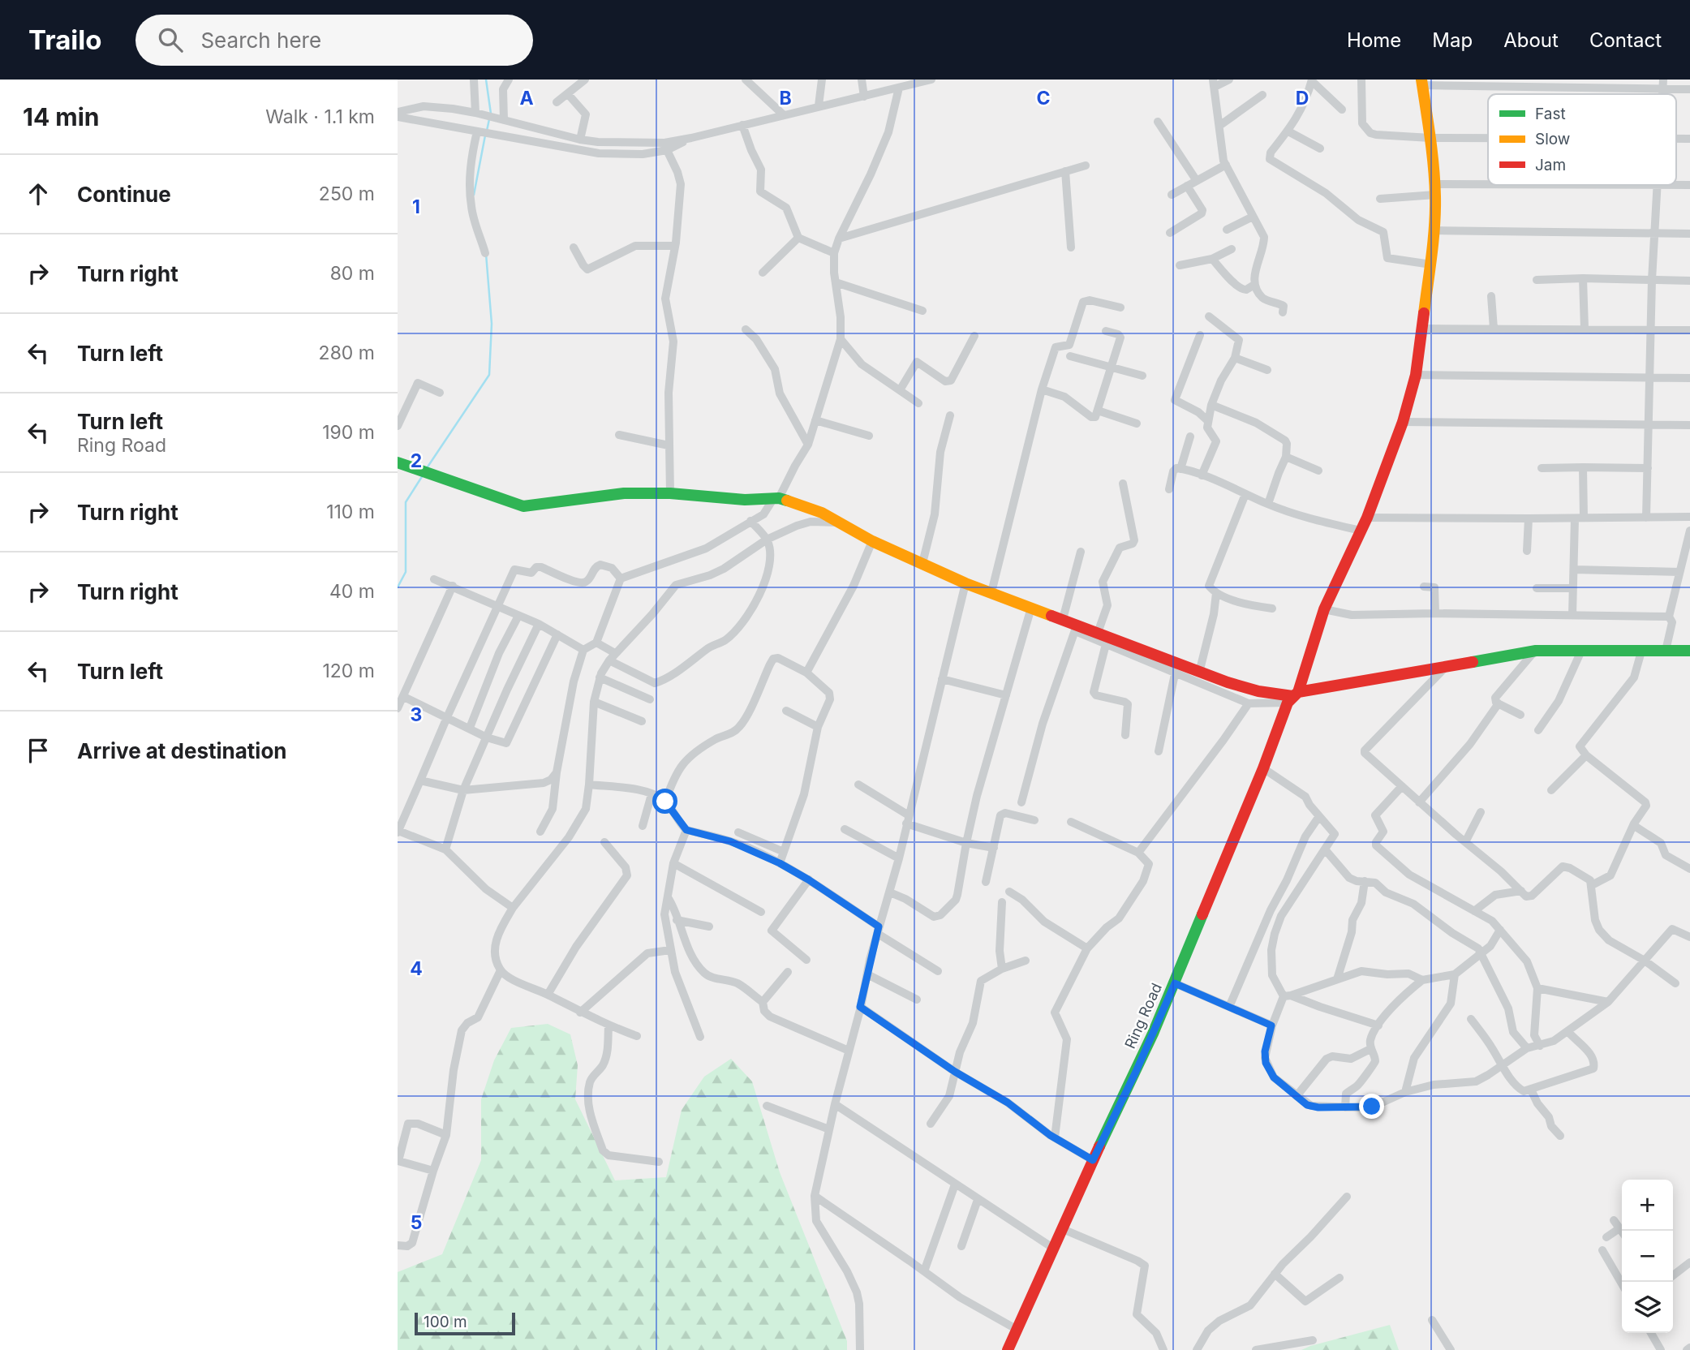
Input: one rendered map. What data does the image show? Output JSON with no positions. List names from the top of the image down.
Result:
{
  "streets": {
    "street": ["Ring Road"]
  },
  "legend": ["Fast", "Slow", "Jam"],
  "scale_bar": "100 m",
  "page": {
    "header": "Trailo",
    "search": "Search here",
    "nav": [
      "Home",
      "Map",
      "About",
      "Contact"
    ],
    "heading": ["14 min", "Walk · 1.1 km"],
    "list": [
      ["Continue", "250 m"],
      ["Turn right", "80 m"],
      ["Turn left", "280 m"],
      ["Turn left", "Ring Road", "190 m"],
      ["Turn right", "110 m"],
      ["Turn right", "40 m"],
      ["Turn left", "120 m"],
      "Arrive at destination"
    ],
    "map_buttons": ["+", "−"],
    "scale": "100 m"
  },
  "grid": {
    "columns": [
      "A",
      "B",
      "C",
      "D"
    ],
    "rows": [
      "1",
      "2",
      "3",
      "4",
      "5"
    ]
  }
}
